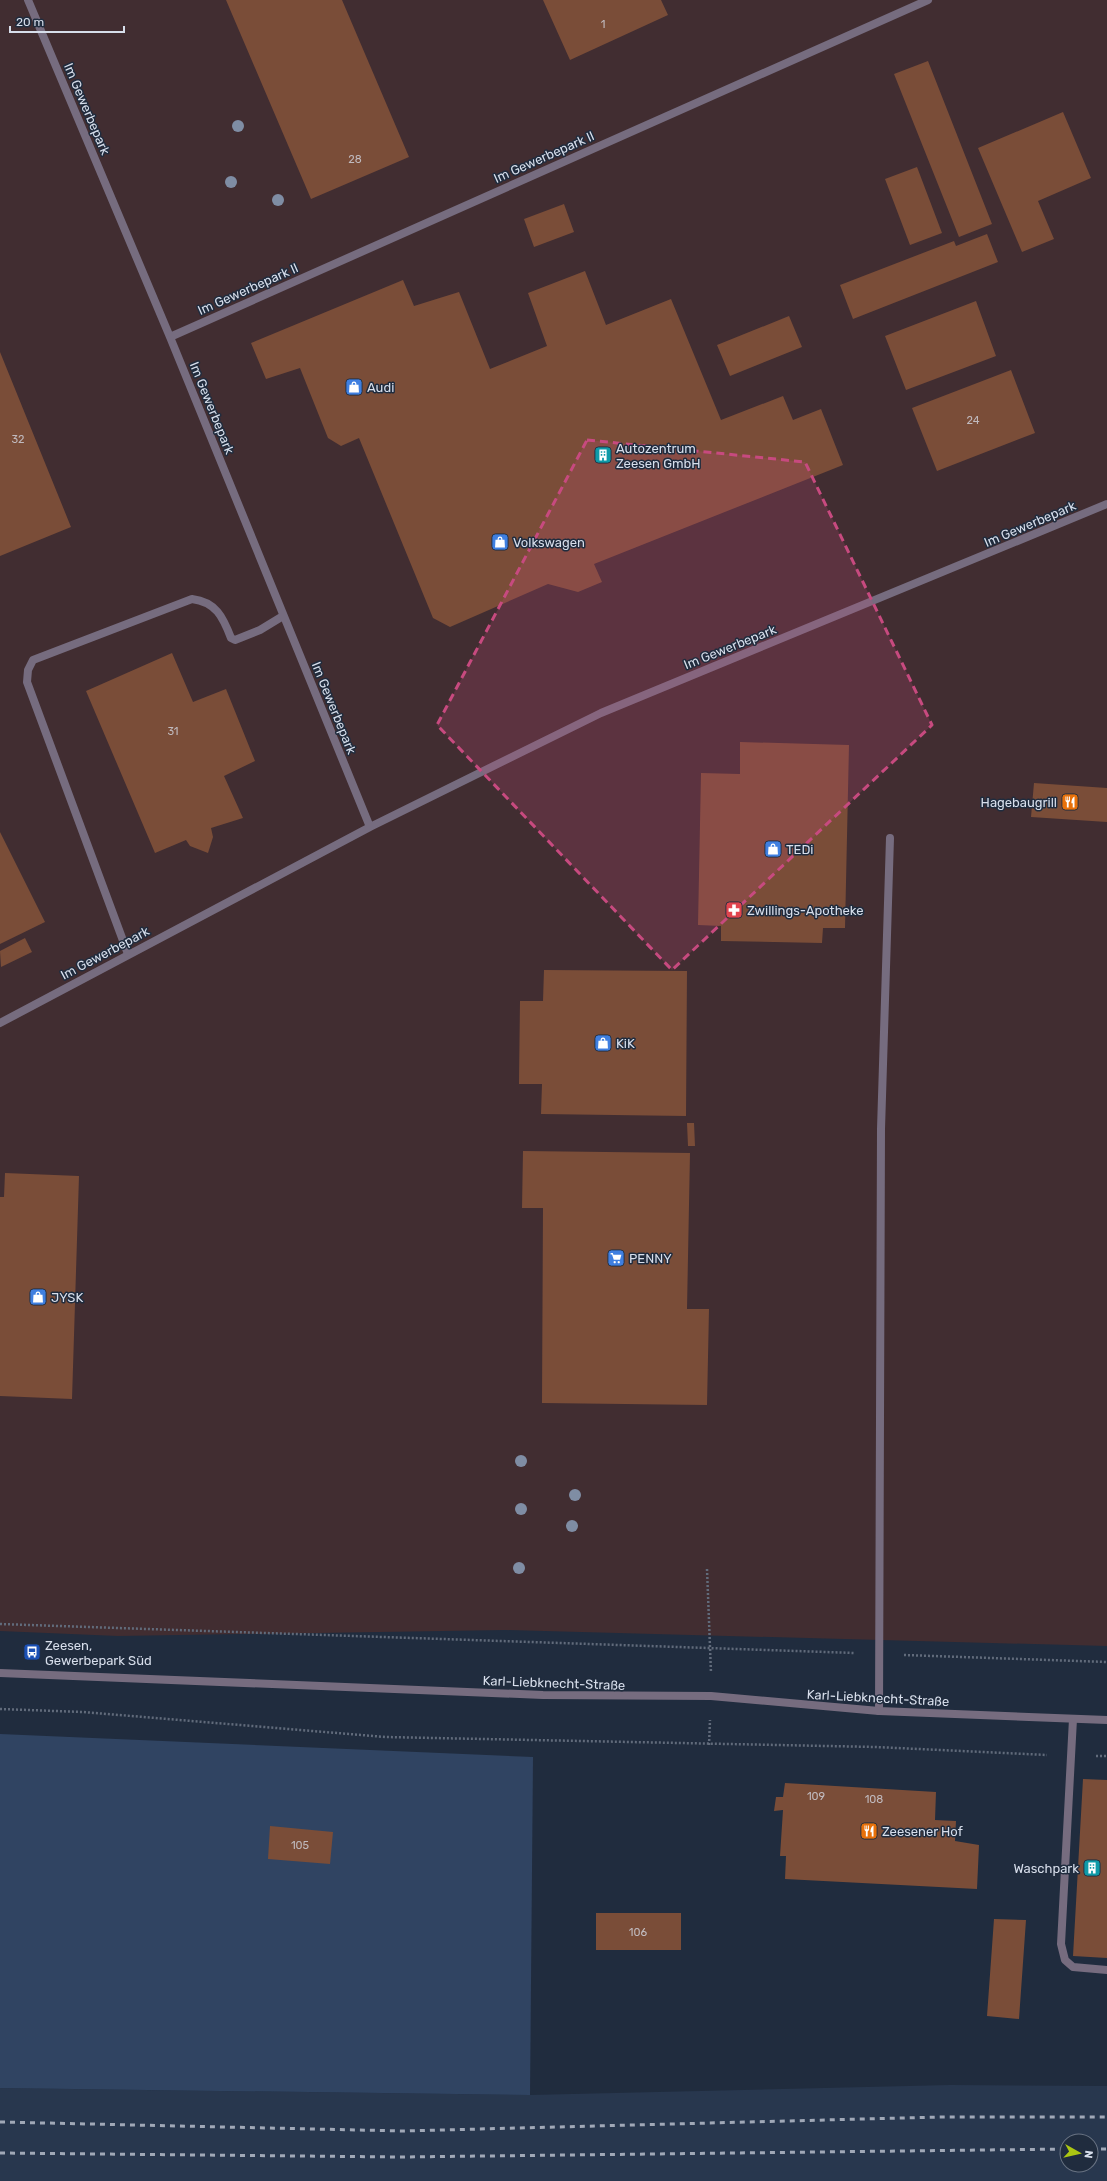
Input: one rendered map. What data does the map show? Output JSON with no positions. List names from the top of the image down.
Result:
{
  "streets": {
    "street": ["Im Gewerbepark", "Im Gewerbepark II", "Karl-Liebknecht-Straße"]
  },
  "crossings": [
    ["Im Gewerbepark", "Im Gewerbepark II"]
  ],
  "places": {
    "shop": [
      "Audi",
      "Volkswagen",
      "TEDi",
      "KiK",
      "JYSK"
    ],
    "building": ["Autozentrum Zeesen GmbH", "Waschpark"],
    "restaurant": ["Hagebaugrill", "Zeesener Hof"],
    "pharmacy": ["Zwillings-Apotheke"],
    "supermarket": ["PENNY"],
    "bus stop": ["Zeesen, Gewerbepark Süd"]
  },
  "house_numbers": [
    "1",
    "28",
    "24",
    "32",
    "31",
    "109",
    "108",
    "105",
    "106"
  ],
  "scale_bar": "20 m",
  "north": "right"
}
